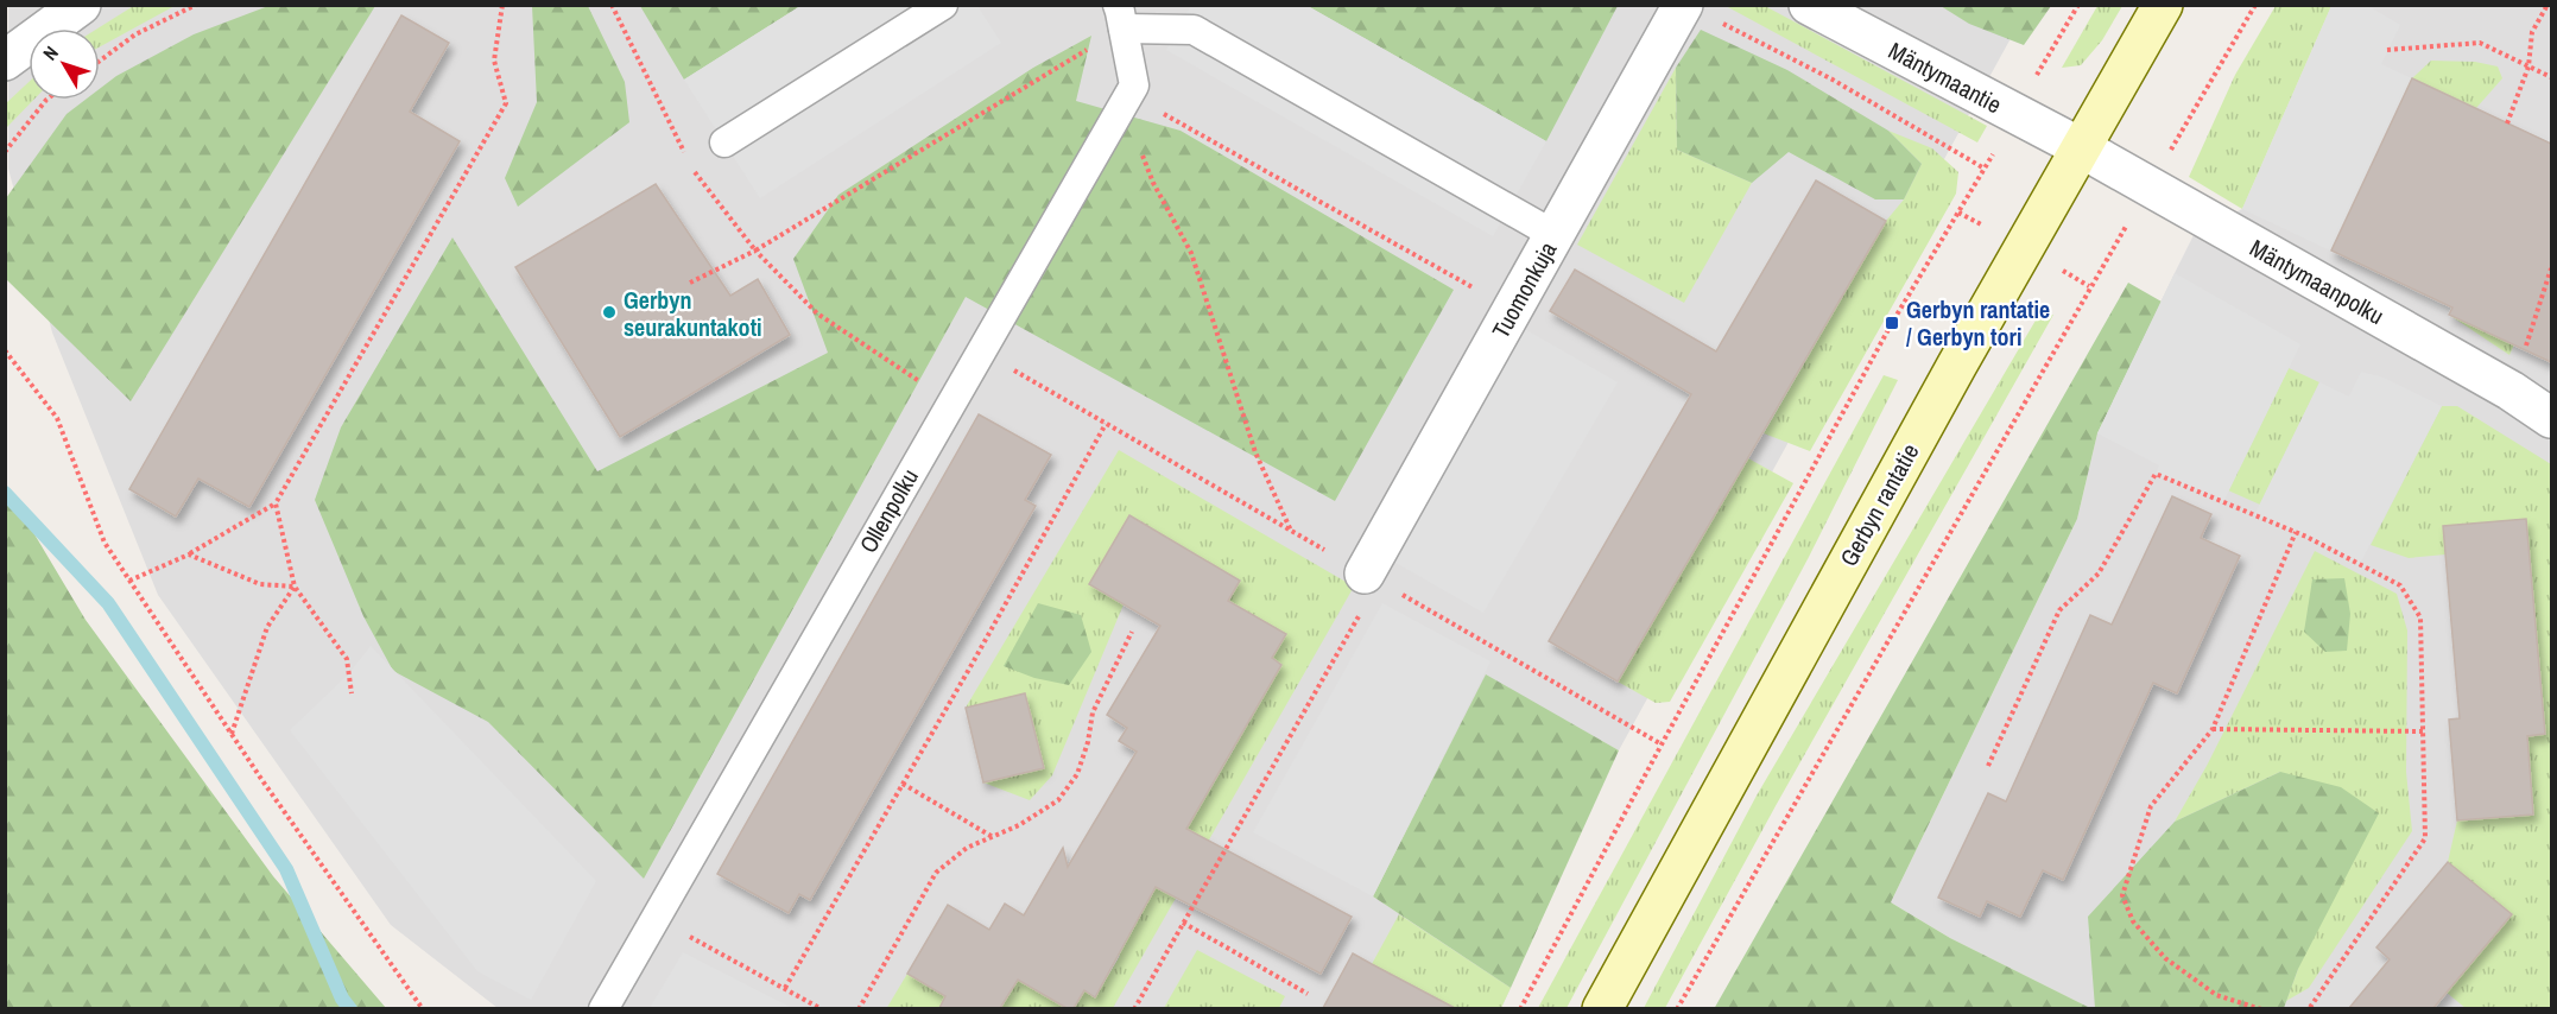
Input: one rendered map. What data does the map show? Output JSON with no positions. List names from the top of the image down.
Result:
{
  "streets": {
    "main road": ["Gerbyn rantatie"],
    "street": ["Mäntymaantie", "Mäntymaanpolku", "Tuomonkuja"],
    "lane": ["Ollenpolku"]
  },
  "crossings": [
    ["Mäntymaantie", "Mäntymaanpolku"],
    ["Mäntymaantie", "Gerbyn rantatie"],
    ["Mäntymaanpolku", "Gerbyn rantatie"]
  ],
  "places": {
    "other": ["Gerbyn seurakuntakoti"],
    "transit": ["Gerbyn rantatie / Gerbyn tori"]
  },
  "north": "top left"
}
